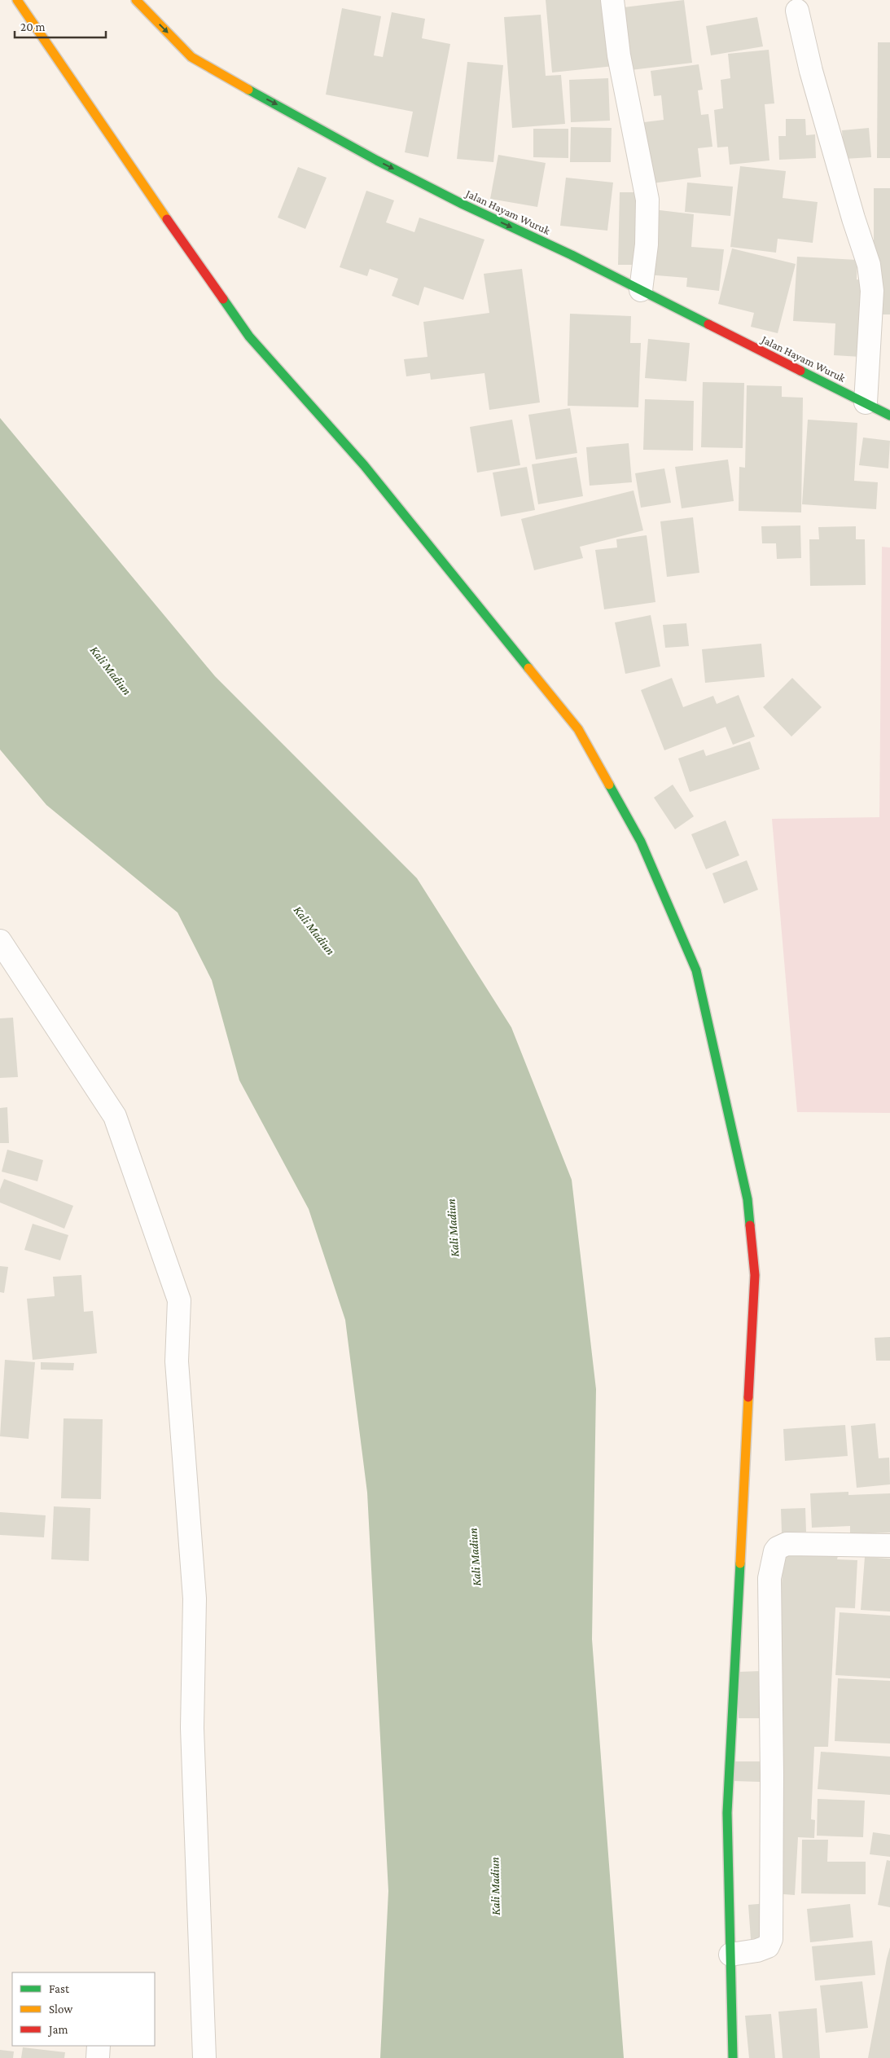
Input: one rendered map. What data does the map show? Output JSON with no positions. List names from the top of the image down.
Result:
{
  "streets": {
    "street": ["Jalan Hayam Wuruk"]
  },
  "one_way": ["Jalan Hayam Wuruk"],
  "water": ["Kali Madiun"],
  "legend": ["Fast", "Slow", "Jam"],
  "scale_bar": "20 m"
}
